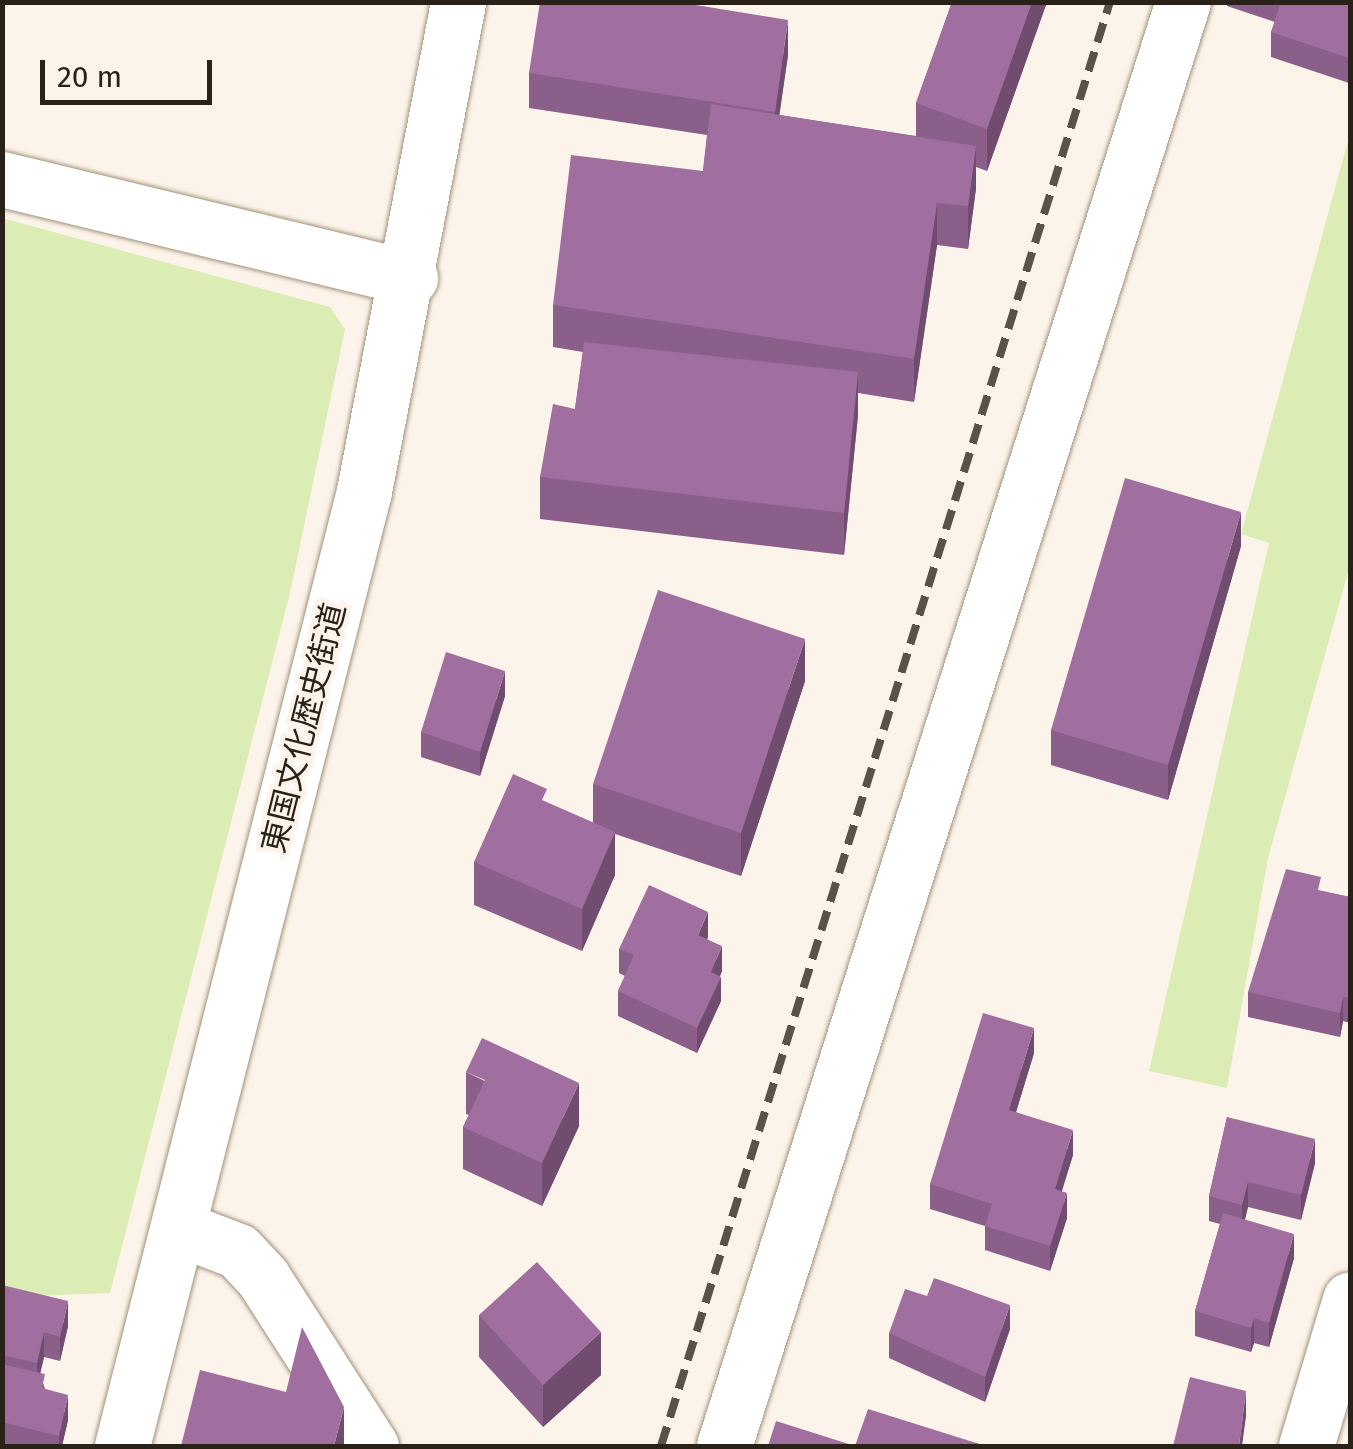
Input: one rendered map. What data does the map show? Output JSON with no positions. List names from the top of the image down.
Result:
{
  "streets": {
    "main road": ["東国文化歴史街道"]
  },
  "scale_bar": "20 m"
}
